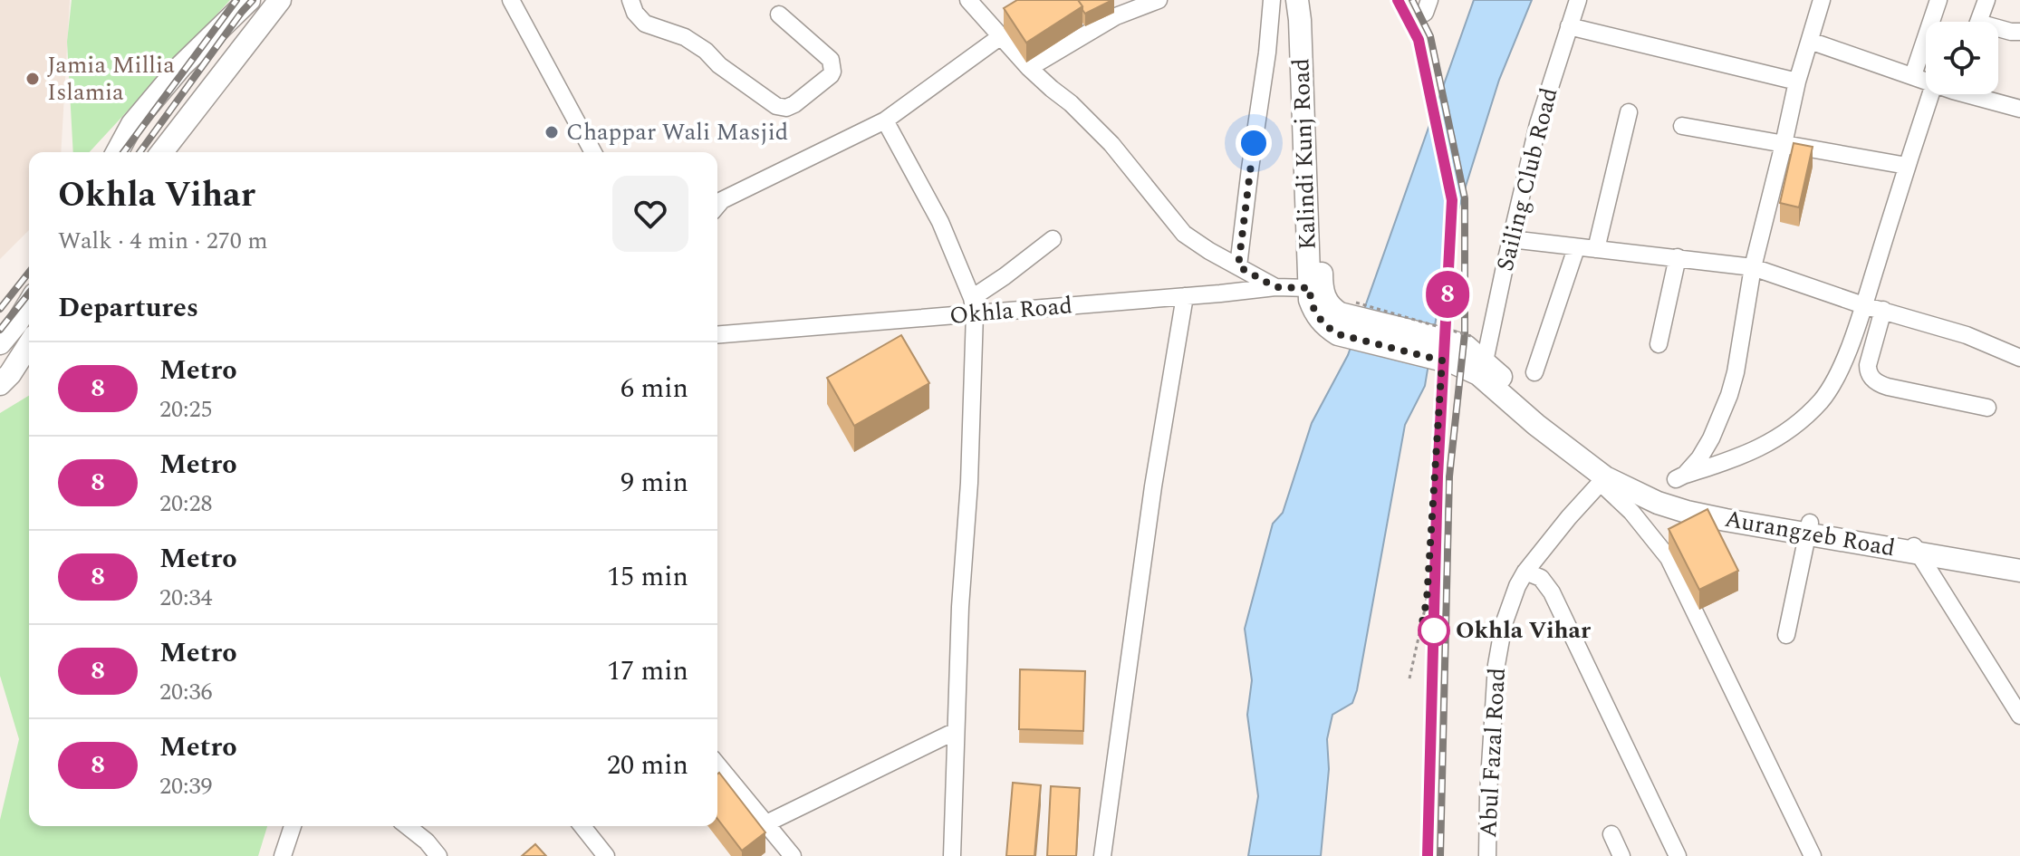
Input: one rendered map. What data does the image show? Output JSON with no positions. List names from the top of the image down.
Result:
{
  "streets": {
    "main road": ["Kalindi Kunj Road", "Aurangzeb Road"],
    "street": ["Sailing Club Road", "Okhla Road", "Abul Fazal Road"]
  },
  "crossings": [
    ["Kalindi Kunj Road", "Okhla Road"],
    ["Aurangzeb Road", "Abul Fazal Road"]
  ],
  "places": ["Jamia Millia Islamia", "Chappar Wali Masjid", "Okhla Vihar"],
  "lines": ["metro line 8"],
  "page": {
    "on_map": "8",
    "heading": [
      ["Okhla Vihar", "Walk · 4 min · 270 m"],
      "Departures"
    ],
    "list": [
      {
        "mark": "8",
        "name": "Metro",
        "note": "20:25",
        "value": "6 min"
      },
      {
        "mark": "8",
        "name": "Metro",
        "note": "20:28",
        "value": "9 min"
      },
      {
        "mark": "8",
        "name": "Metro",
        "note": "20:34",
        "value": "15 min"
      },
      {
        "mark": "8",
        "name": "Metro",
        "note": "20:36",
        "value": "17 min"
      },
      {
        "mark": "8",
        "name": "Metro",
        "note": "20:39",
        "value": "20 min"
      }
    ]
  }
}
